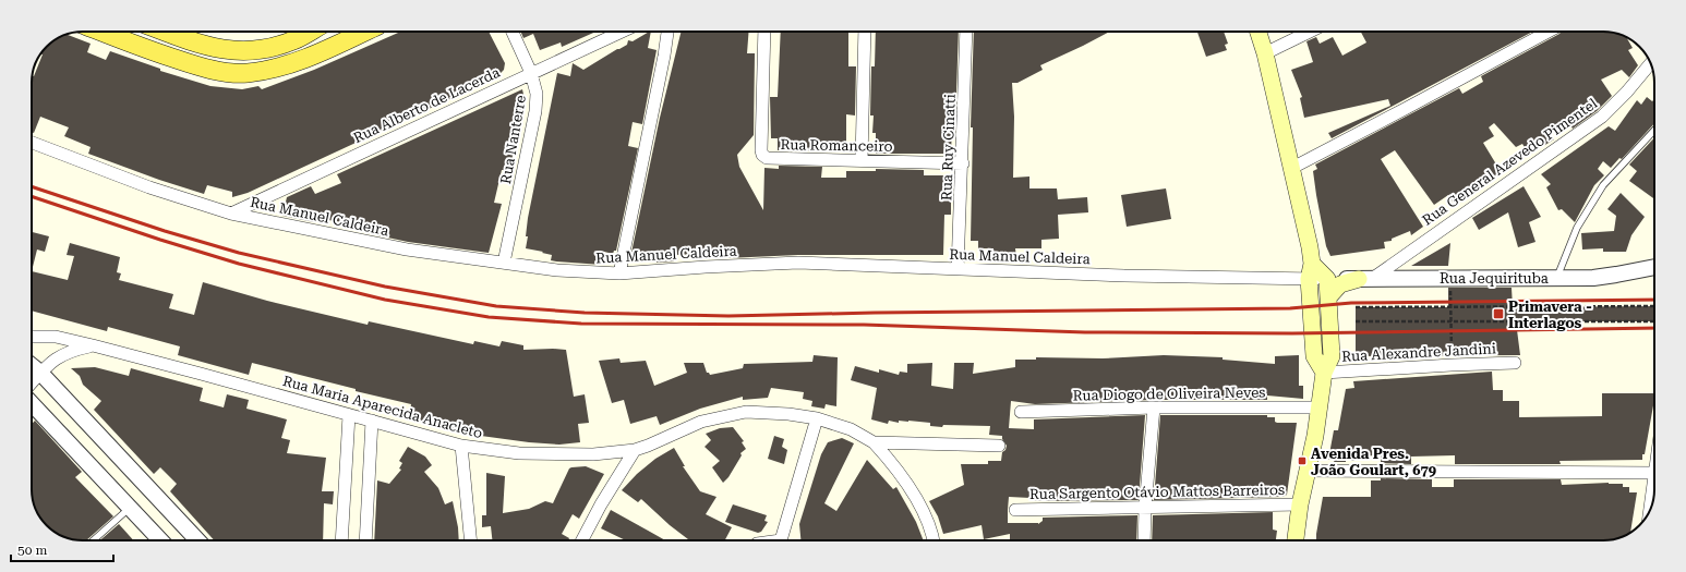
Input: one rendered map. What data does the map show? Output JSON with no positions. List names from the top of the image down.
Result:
{
  "streets": {
    "street": [
      "Rua Alberto de Lacerda",
      "Rua Nanterre",
      "Rua Romanceiro",
      "Rua Ruy Cinatti",
      "Rua General Azevedo Pimentel",
      "Rua Manuel Caldeira",
      "Rua Jequirituba",
      "Rua Alexandre Jandini",
      "Rua Diogo de Oliveira Neves",
      "Rua Maria Aparecida Anacleto",
      "Rua Sargento Otávio Mattos Barreiros"
    ]
  },
  "crossings": [
    ["Rua Alberto de Lacerda", "Rua Nanterre"],
    ["Rua Alberto de Lacerda", "Rua Manuel Caldeira"],
    ["Rua Nanterre", "Rua Manuel Caldeira"],
    ["Rua Romanceiro", "Rua Ruy Cinatti"],
    ["Rua Ruy Cinatti", "Rua Manuel Caldeira"],
    ["Rua General Azevedo Pimentel", "Rua Jequirituba"]
  ],
  "places": {
    "transit": ["Primavera - Interlagos", "Avenida Pres. João Goulart, 679"]
  },
  "scale_bar": "50 m"
}
